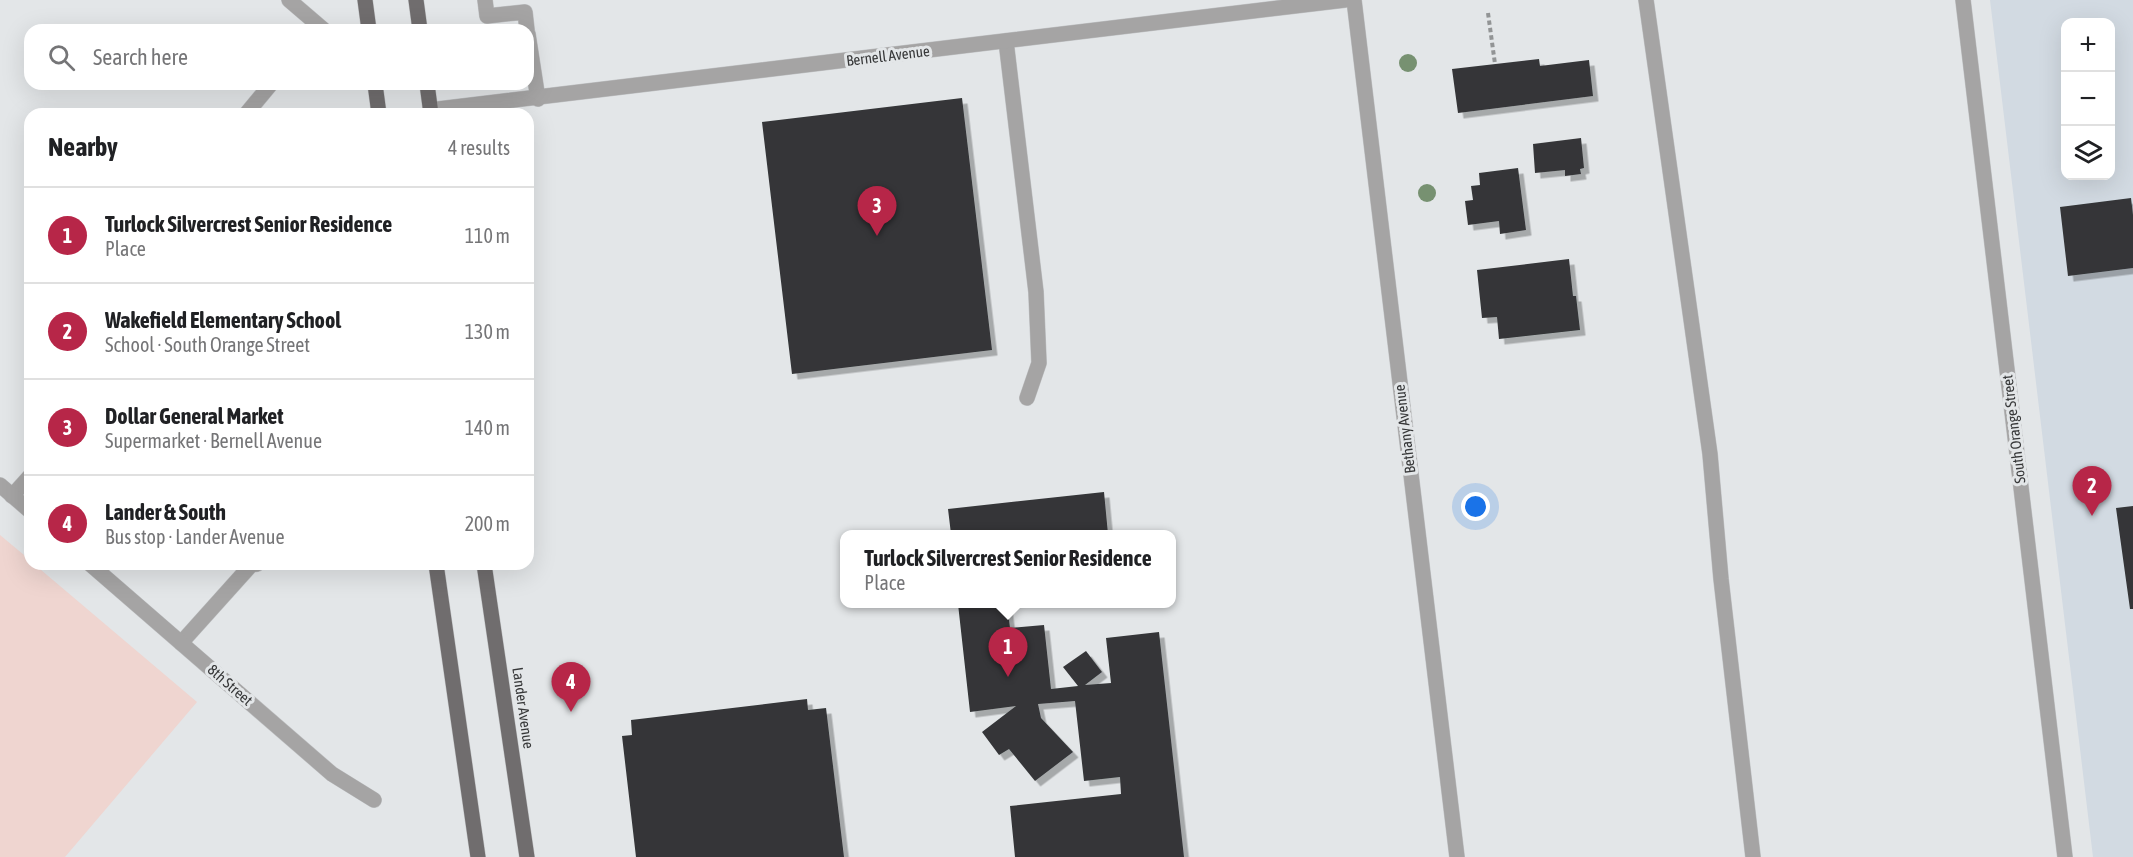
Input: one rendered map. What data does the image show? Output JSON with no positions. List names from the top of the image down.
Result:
{
  "streets": {
    "main road": ["Lander Avenue"],
    "street": [
      "Bernell Avenue",
      "Bethany Avenue",
      "South Orange Street",
      "8th Street"
    ]
  },
  "page": {
    "map_buttons": ["+", "−"],
    "search": "Search here",
    "heading": ["Nearby", "4 results"],
    "pins": [
      "3",
      "2",
      "1",
      "4"
    ],
    "list": [
      {
        "mark": "1",
        "name": "Turlock Silvercrest Senior Residence",
        "note": "Place",
        "value": "110 m"
      },
      {
        "mark": "2",
        "name": "Wakefield Elementary School",
        "note": "School · South Orange Street",
        "value": "130 m"
      },
      {
        "mark": "3",
        "name": "Dollar General Market",
        "note": "Supermarket · Bernell Avenue",
        "value": "140 m"
      },
      {
        "mark": "4",
        "name": "Lander & South",
        "note": "Bus stop · Lander Avenue",
        "value": "200 m"
      }
    ],
    "popup": ["Turlock Silvercrest Senior Residence", "Place"]
  }
}
